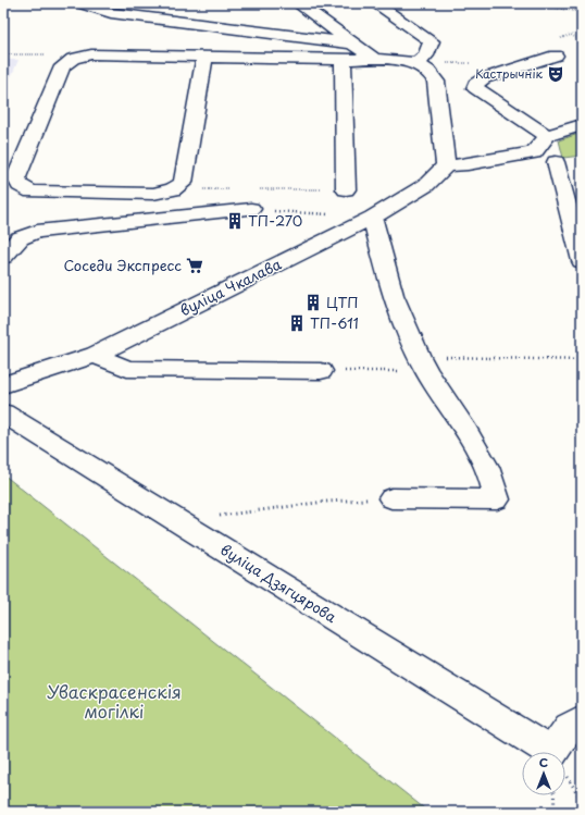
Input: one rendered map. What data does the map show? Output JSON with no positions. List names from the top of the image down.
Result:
{
  "streets": {
    "street": ["вуліца Чкалава", "вуліца Дзягцярова"]
  },
  "parks": ["Уваскрасенскія могілкі"],
  "places": {
    "theatre": ["Кастрычнік"],
    "building": ["ТП-270", "ЦТП", "ТП-611"],
    "supermarket": ["Соседи Экспресс"]
  },
  "north": "top"
}
